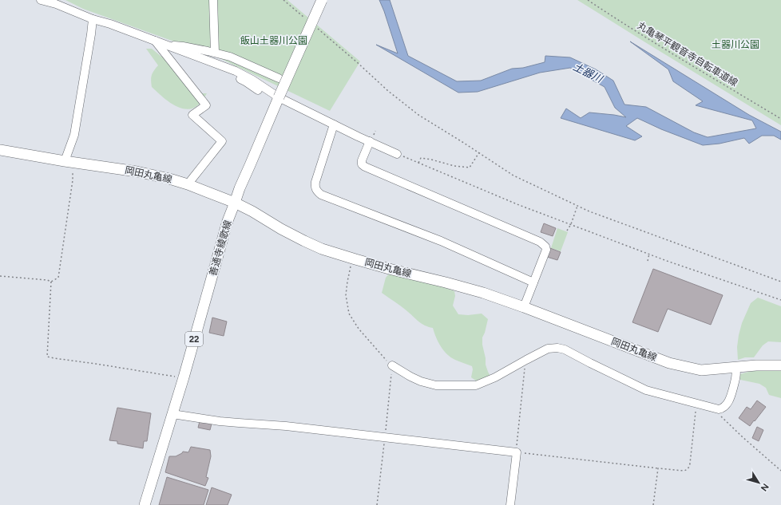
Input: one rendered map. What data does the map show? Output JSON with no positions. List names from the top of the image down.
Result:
{
  "streets": {
    "main road": ["岡田丸亀線", "善通寺綾歌線", "22"],
    "path": ["丸亀琴平観音寺自転車道線"]
  },
  "crossings": [
    ["岡田丸亀線", "善通寺綾歌線"]
  ],
  "water": ["土器川"],
  "parks": ["飯山土器川公園", "土器川公園"],
  "north": "bottom right"
}
